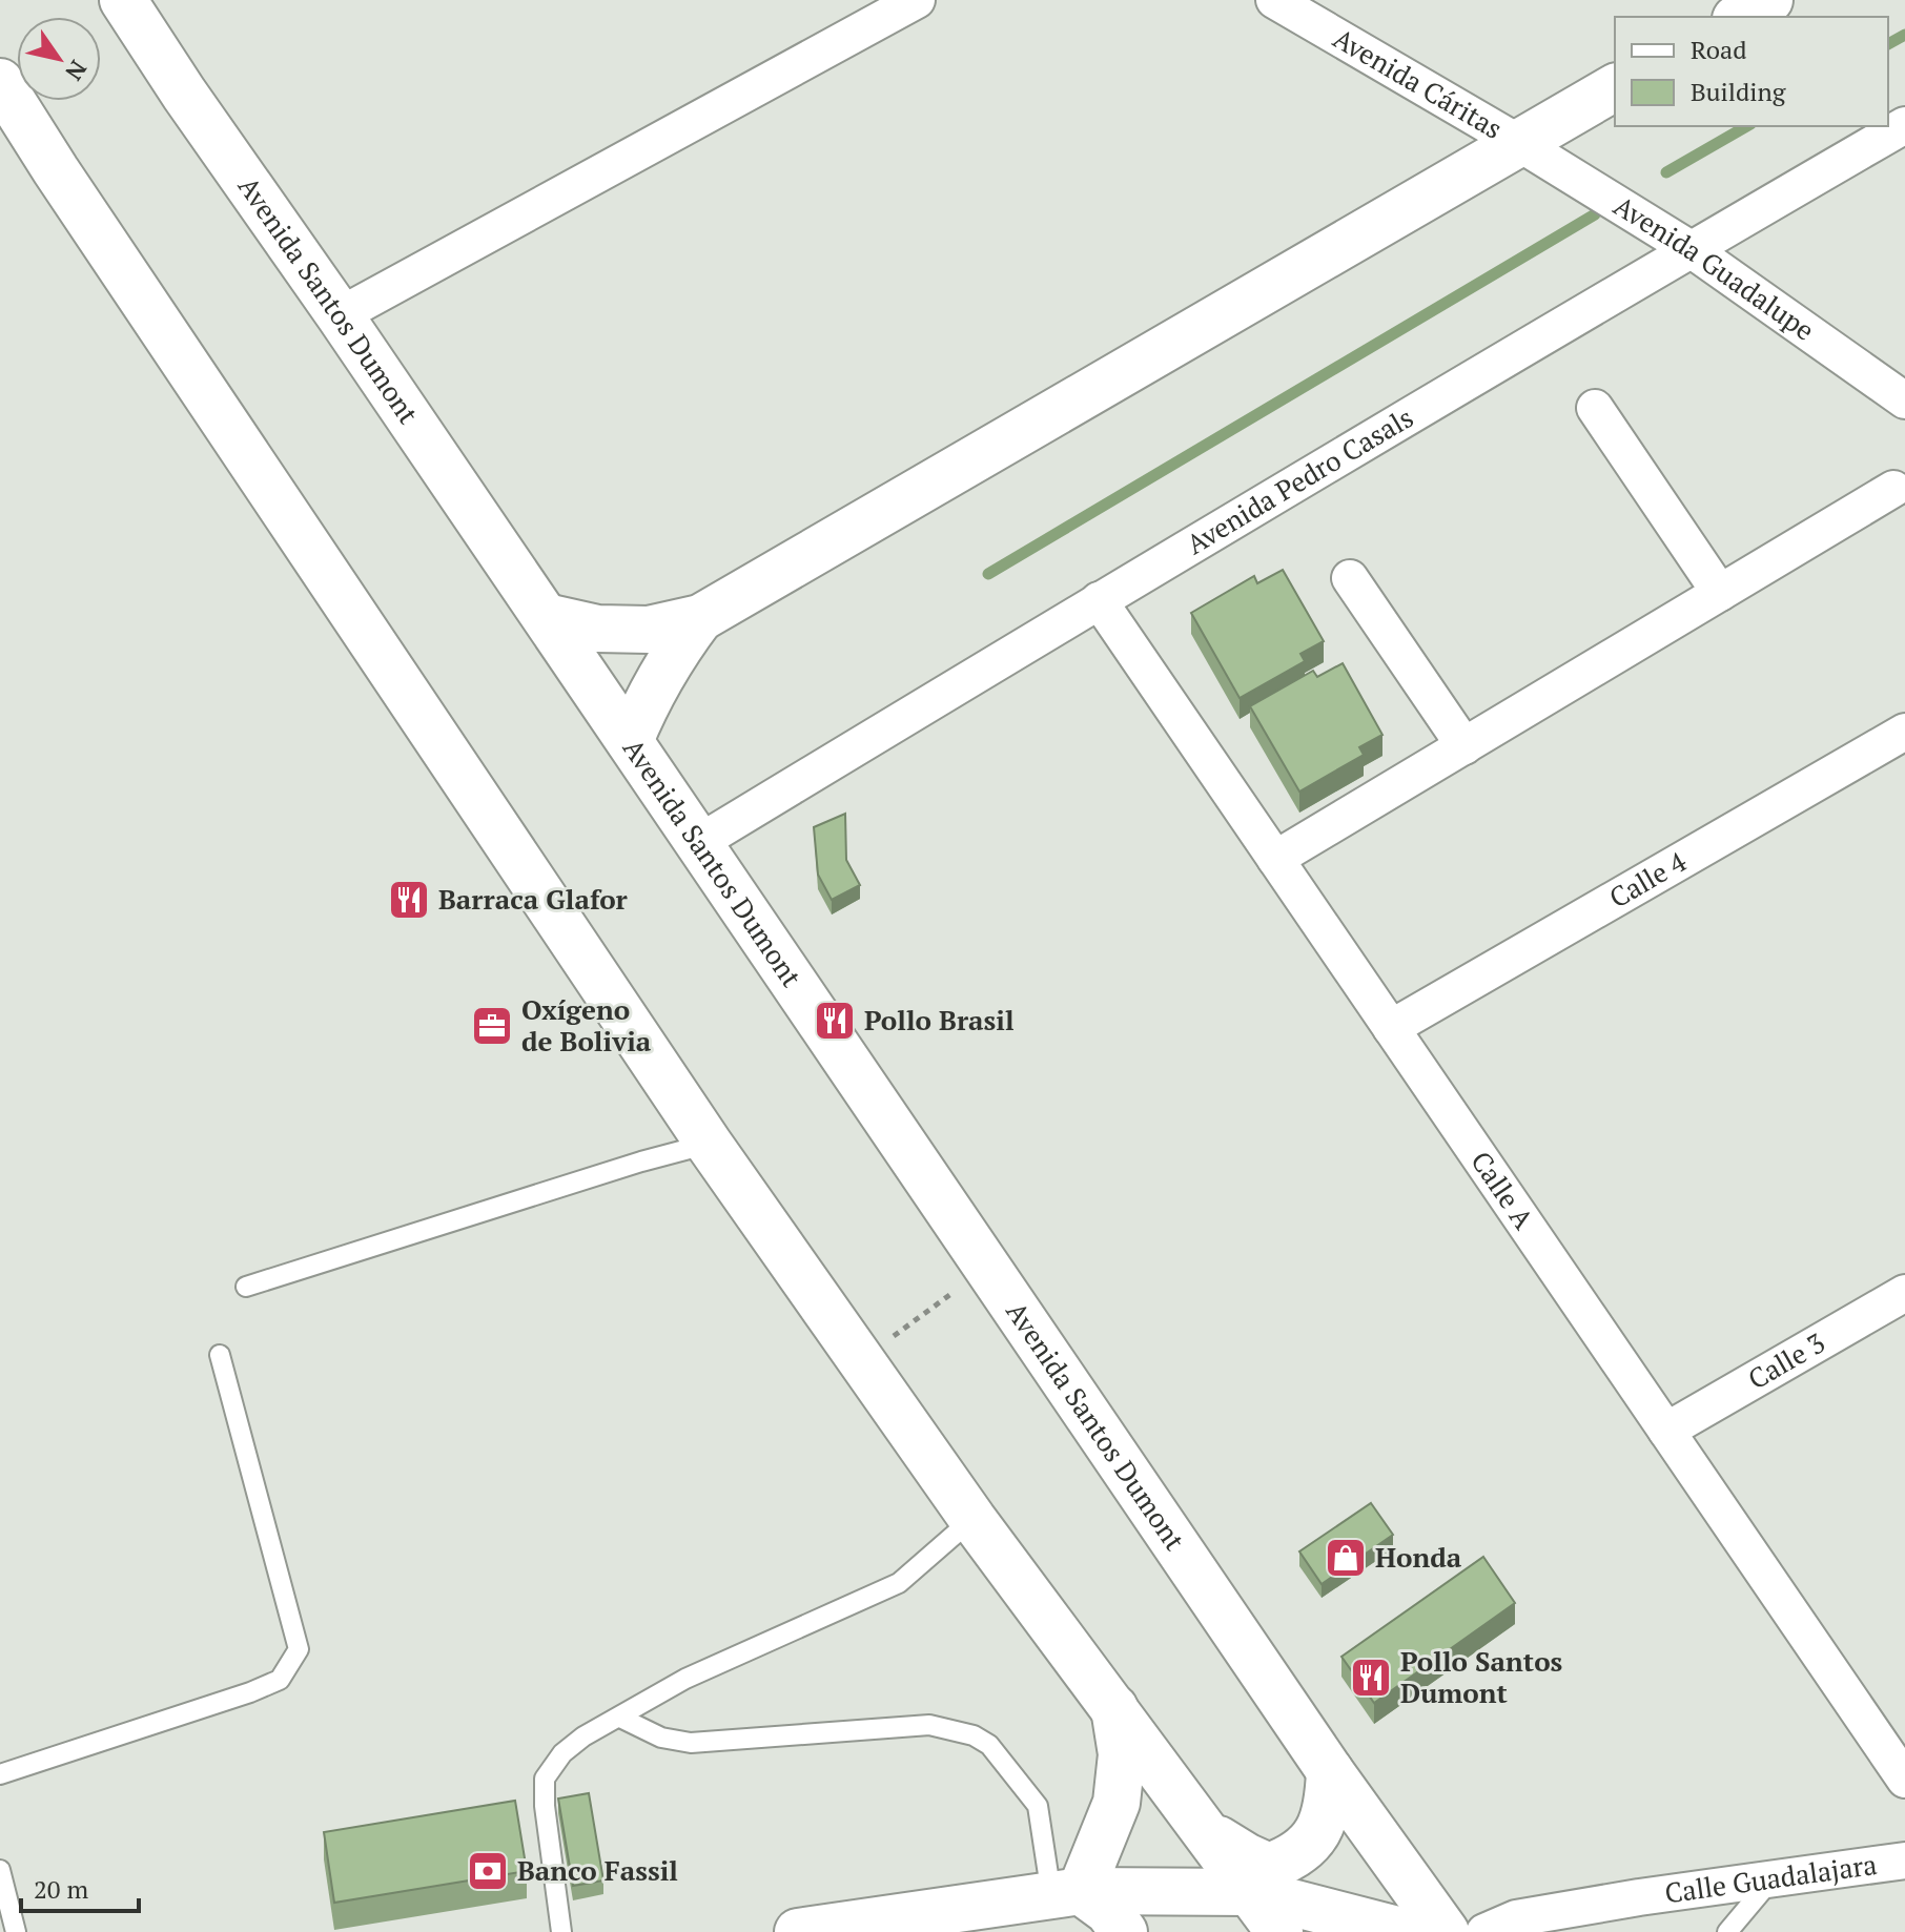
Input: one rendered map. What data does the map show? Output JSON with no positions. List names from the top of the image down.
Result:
{
  "streets": {
    "main road": ["Avenida Santos Dumont"],
    "street": [
      "Avenida Cáritas",
      "Avenida Guadalupe",
      "Avenida Pedro Casals",
      "Calle 4",
      "Calle A",
      "Calle 3",
      "Calle Guadalajara"
    ]
  },
  "crossings": [
    ["Avenida Cáritas", "Avenida Guadalupe"],
    ["Avenida Guadalupe", "Avenida Pedro Casals"],
    ["Avenida Santos Dumont", "Avenida Pedro Casals"],
    ["Avenida Pedro Casals", "Calle A"],
    ["Calle 4", "Calle A"],
    ["Calle A", "Calle 3"]
  ],
  "places": {
    "restaurant": ["Barraca Glafor", "Pollo Brasil", "Pollo Santos Dumont"],
    "office": ["Oxígeno de Bolivia"],
    "shop": ["Honda"],
    "bank": ["Banco Fassil"]
  },
  "legend": ["Road", "Building"],
  "scale_bar": "20 m",
  "north": "bottom right"
}
